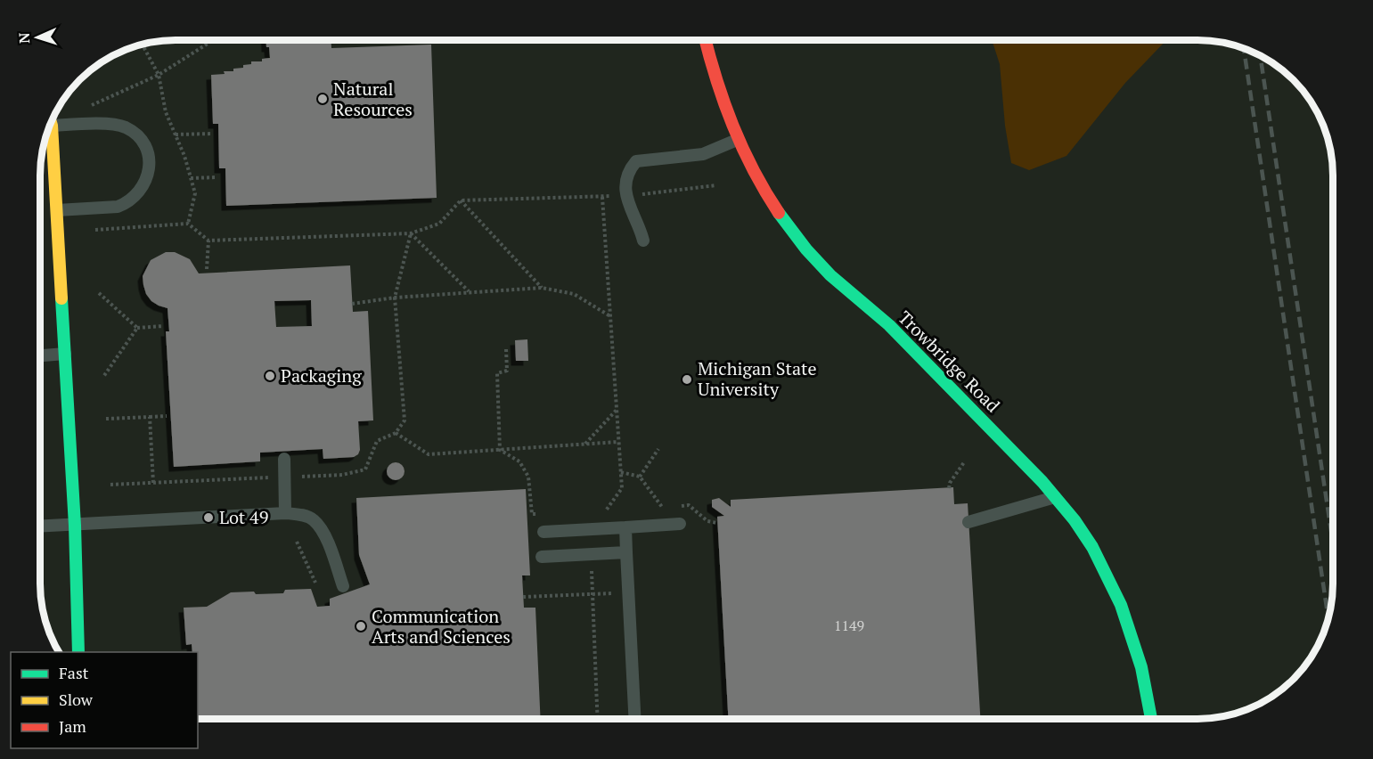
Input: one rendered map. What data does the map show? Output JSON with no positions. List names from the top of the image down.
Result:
{
  "streets": {
    "street": ["Trowbridge Road"]
  },
  "places": [
    "Natural Resources",
    "Packaging",
    "Michigan State University",
    "Lot 49",
    "Communication Arts and Sciences"
  ],
  "house_numbers": ["1149"],
  "legend": ["Fast", "Slow", "Jam"],
  "north": "left"
}
